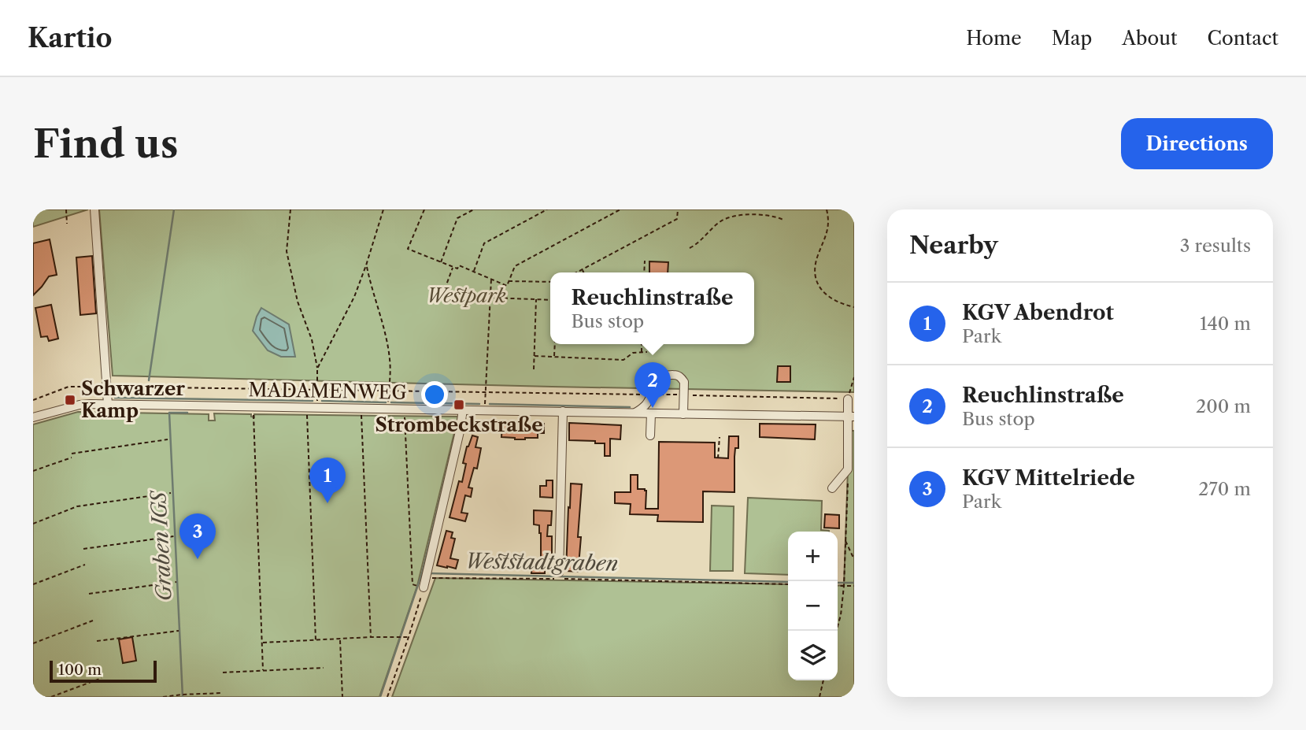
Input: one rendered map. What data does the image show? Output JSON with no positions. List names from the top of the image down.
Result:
{
  "streets": {
    "street": ["MADAMENWEG"]
  },
  "water": ["Graben IGS", "Weststadtgraben"],
  "parks": ["Westpark"],
  "places": {
    "transit": ["Schwarzer Kamp", "Strombeckstraße"]
  },
  "scale_bar": "100 m",
  "page": {
    "header": "Kartio",
    "nav": [
      "Home",
      "Map",
      "About",
      "Contact"
    ],
    "buttons": "Directions",
    "title": "Find us",
    "heading": ["Nearby", "3 results"],
    "popup": ["Reuchlinstraße", "Bus stop"],
    "list": [
      {
        "mark": "1",
        "name": "KGV Abendrot",
        "note": "Park",
        "value": "140 m"
      },
      {
        "mark": "2",
        "name": "Reuchlinstraße",
        "note": "Bus stop",
        "value": "200 m"
      },
      {
        "mark": "3",
        "name": "KGV Mittelriede",
        "note": "Park",
        "value": "270 m"
      }
    ],
    "pins": ["2", "1", "3"],
    "map_buttons": ["+", "−"],
    "scale": "100 m"
  }
}
